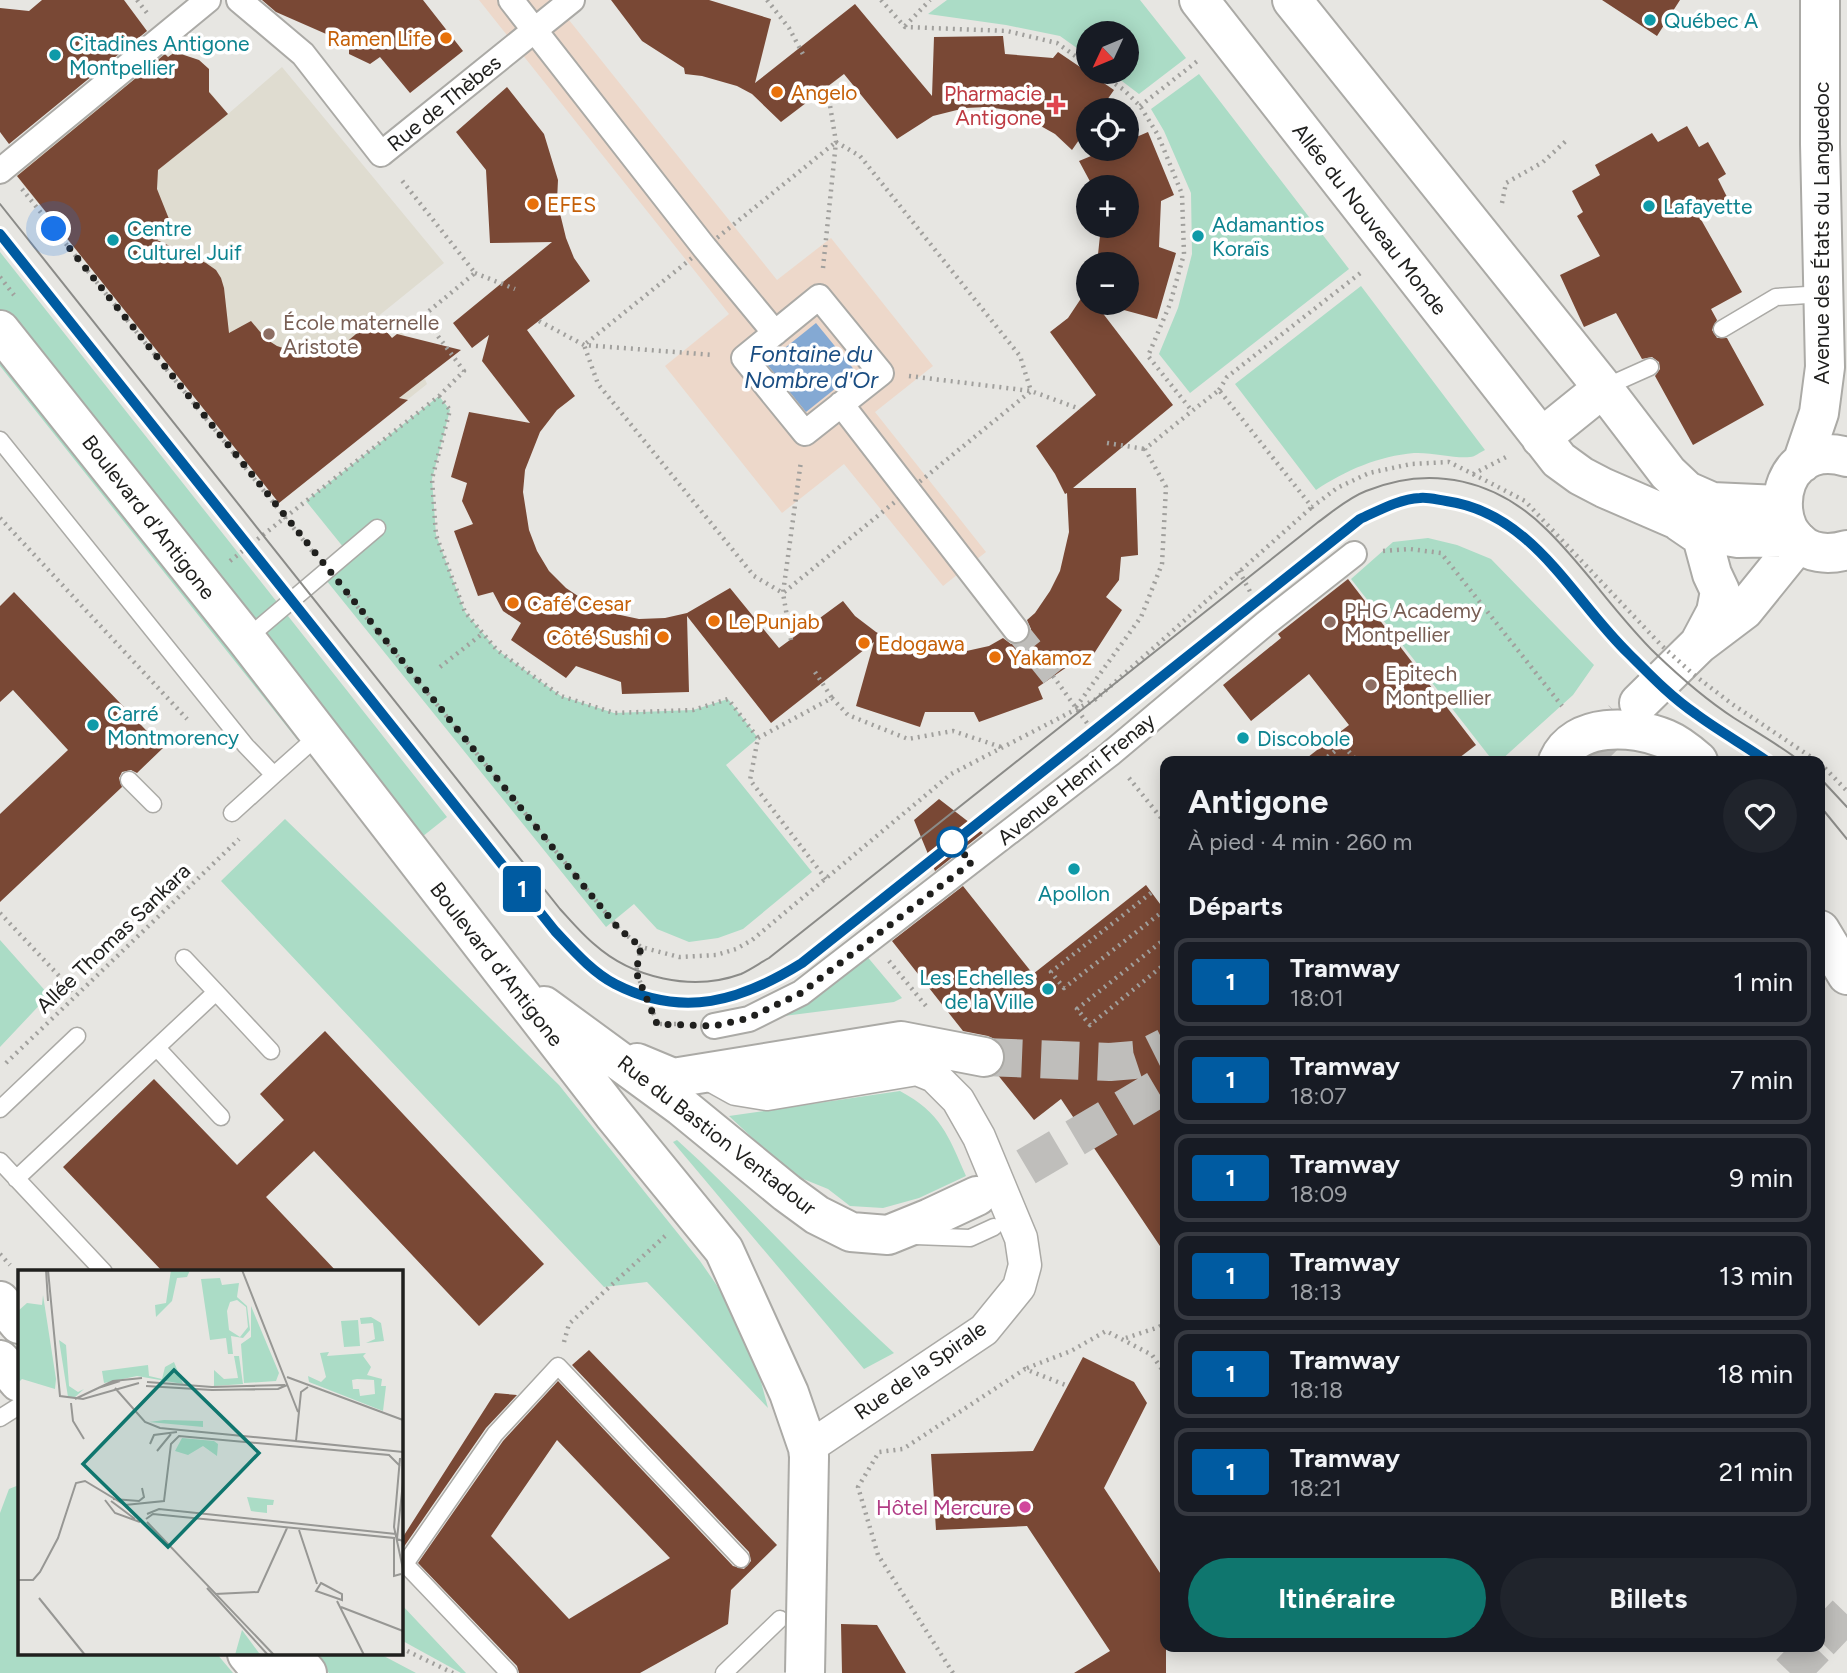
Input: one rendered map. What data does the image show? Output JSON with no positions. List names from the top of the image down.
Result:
{
  "streets": {
    "street": [
      "Rue de Thèbes",
      "Allée du Nouveau Monde",
      "Avenue des États du Languedoc",
      "Boulevard d'Antigone",
      "Avenue Henri Frenay",
      "Rue du Bastion Ventadour",
      "Rue de la Spirale"
    ],
    "path": ["Allée Thomas Sankara"]
  },
  "crossings": [
    ["Allée du Nouveau Monde", "Avenue des États du Languedoc"],
    ["Boulevard d'Antigone", "Rue du Bastion Ventadour"],
    ["Boulevard d'Antigone", "Rue de la Spirale"]
  ],
  "water": ["Fontaine du Nombre d'Or"],
  "places": {
    "other": [
      "Québec A",
      "Ramen Life",
      "Citadines Antigone Montpellier",
      "Angelo",
      "EFES",
      "Lafayette",
      "Adamantios Koraïs",
      "Centre Culturel Juif",
      "École maternelle Aristote",
      "Café Cesar",
      "Le Punjab",
      "PHG Academy Montpellier",
      "Côté Sushi",
      "Edogawa",
      "Yakamoz",
      "Epitech Montpellier",
      "Carré Montmorency",
      "Discobole",
      "Apollon",
      "Les Echelles de la Ville",
      "Hôtel Mercure"
    ],
    "health": ["Pharmacie Antigone"]
  },
  "lines": ["tram line 1"],
  "north": "bottom left",
  "page": {
    "on_map": "1",
    "map_buttons": ["+", "−"],
    "heading": [
      ["Antigone", "À pied · 4 min · 260 m"],
      "Départs"
    ],
    "list": [
      {
        "mark": "1",
        "name": "Tramway",
        "note": "18:01",
        "value": "1 min"
      },
      {
        "mark": "1",
        "name": "Tramway",
        "note": "18:07",
        "value": "7 min"
      },
      {
        "mark": "1",
        "name": "Tramway",
        "note": "18:09",
        "value": "9 min"
      },
      {
        "mark": "1",
        "name": "Tramway",
        "note": "18:13",
        "value": "13 min"
      },
      {
        "mark": "1",
        "name": "Tramway",
        "note": "18:18",
        "value": "18 min"
      },
      {
        "mark": "1",
        "name": "Tramway",
        "note": "18:21",
        "value": "21 min"
      }
    ],
    "buttons": ["Itinéraire", "Billets"]
  }
}
